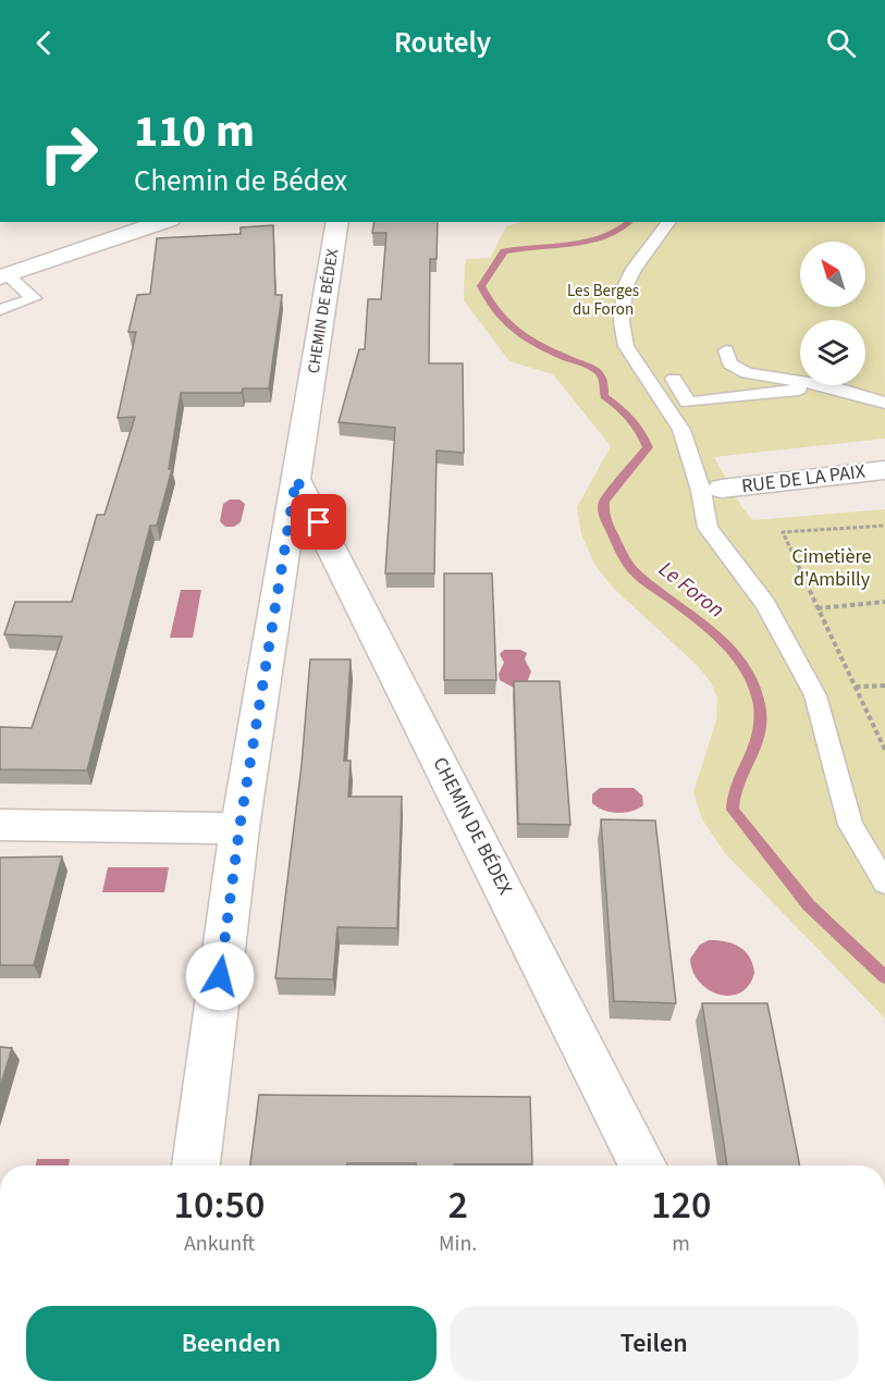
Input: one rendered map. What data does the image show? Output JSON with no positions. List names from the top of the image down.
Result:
{
  "streets": {
    "street": ["CHEMIN DE BÉDEX", "RUE DE LA PAIX"]
  },
  "water": ["Le Foron"],
  "parks": ["Les Berges du Foron", "Cimetière d'Ambilly"],
  "north": "top left",
  "page": {
    "header": "Routely",
    "turn": ["110 m", "Chemin de Bédex"],
    "eta": [
      "10:50",
      "Ankunft",
      "2",
      "Min.",
      "120",
      "m"
    ],
    "buttons": ["Beenden", "Teilen"]
  }
}
